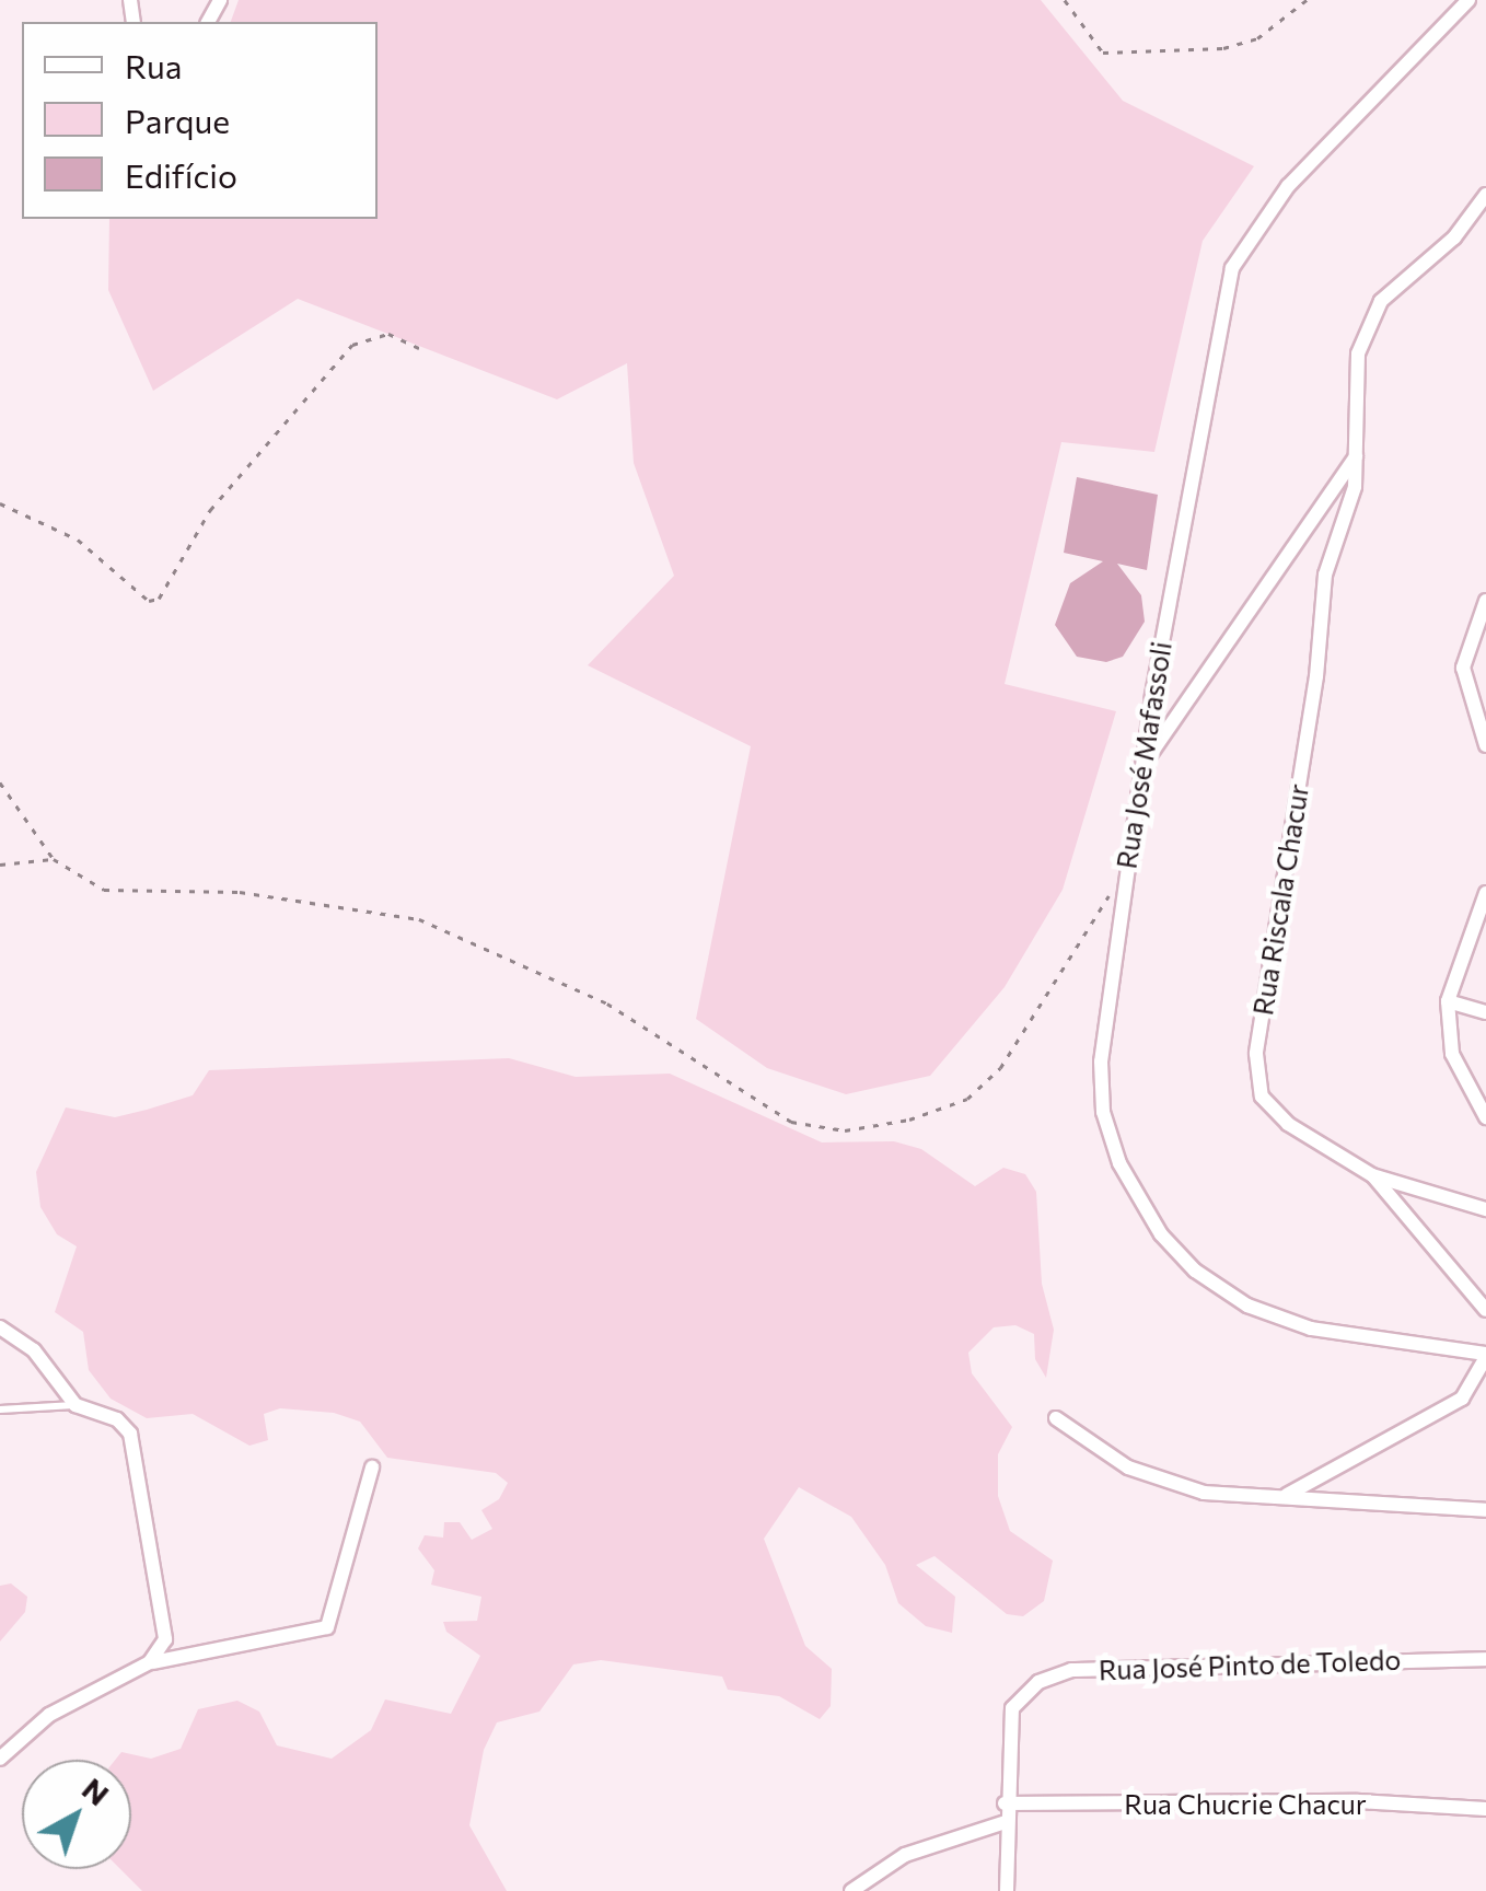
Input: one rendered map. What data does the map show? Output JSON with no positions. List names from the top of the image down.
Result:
{
  "streets": {
    "street": [
      "Rua José Mafassoli",
      "Rua Riscala Chacur",
      "Rua José Pinto de Toledo",
      "Rua Chucrie Chacur"
    ]
  },
  "crossings": [
    ["Rua José Pinto de Toledo", "Rua Chucrie Chacur"]
  ],
  "legend": ["Rua", "Parque", "Edifício"],
  "north": "top right"
}
